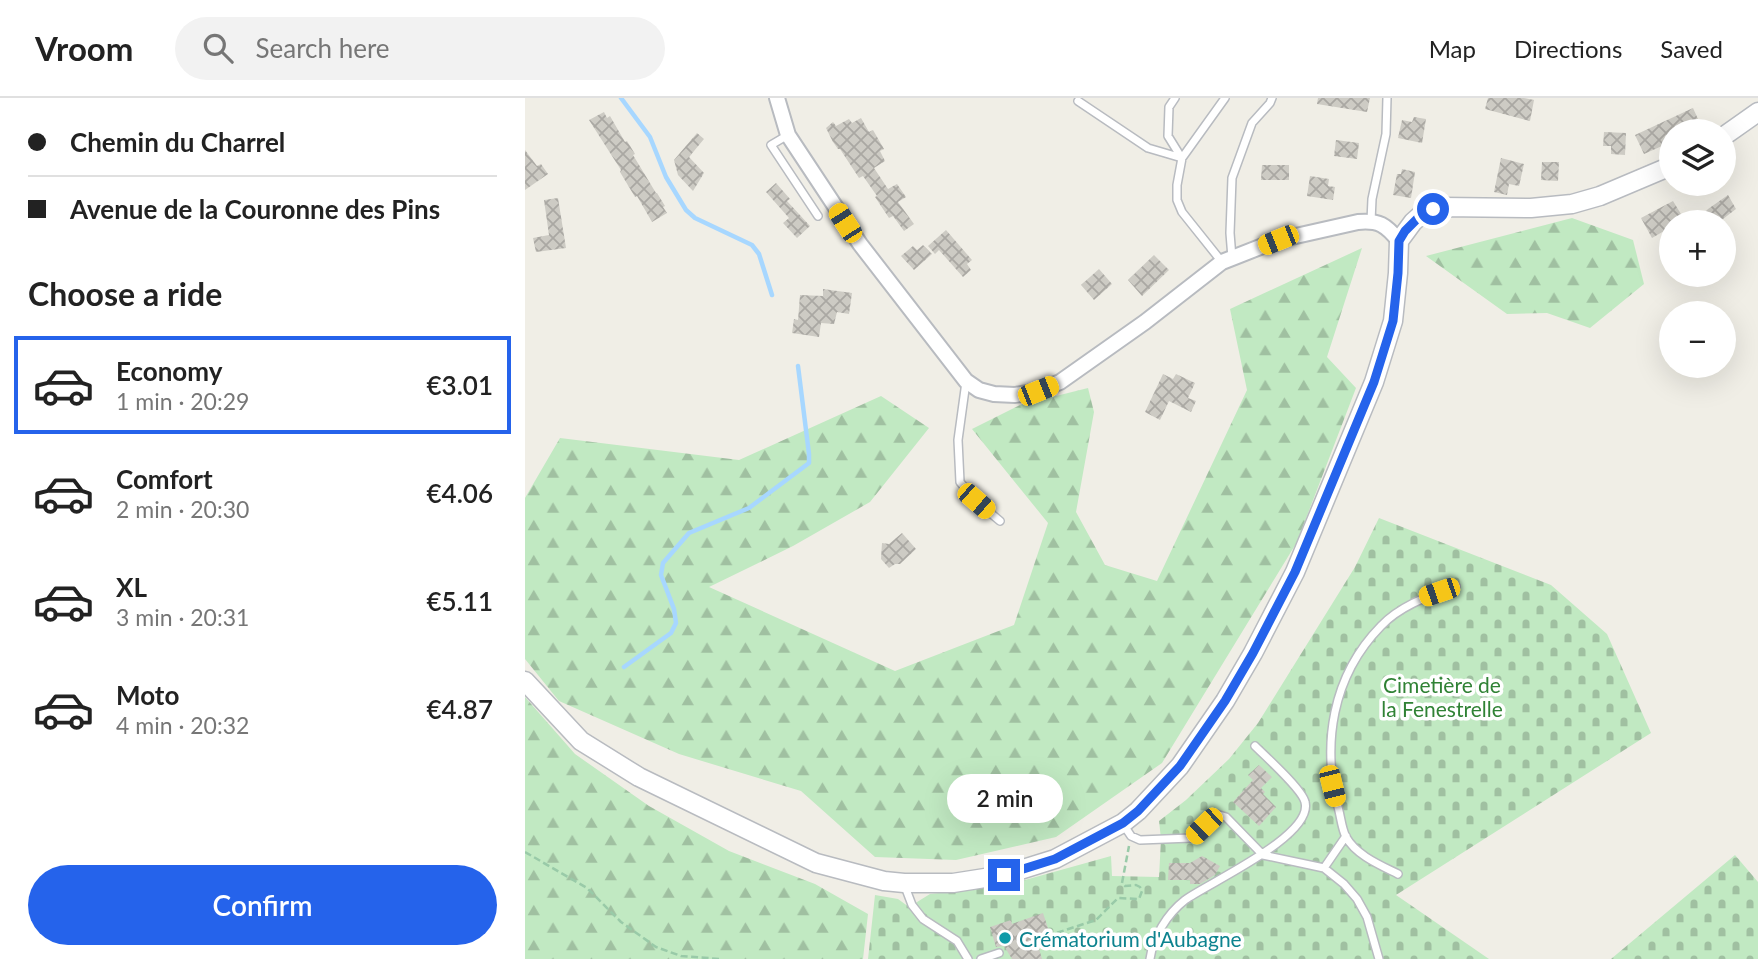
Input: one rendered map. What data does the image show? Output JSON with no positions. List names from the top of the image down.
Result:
{
  "parks": ["Cimetière de la Fenestrelle"],
  "places": ["Crématorium d'Aubagne"],
  "page": {
    "header": "Vroom",
    "search": "Search here",
    "nav": ["Map", "Directions", "Saved"],
    "banner": ["Chemin du Charrel", "Avenue de la Couronne des Pins"],
    "map_buttons": ["+", "−"],
    "heading": "Choose a ride",
    "list": [
      {
        "name": "Economy",
        "note": "1 min · 20:29",
        "value": "€3.01"
      },
      {
        "name": "Comfort",
        "note": "2 min · 20:30",
        "value": "€4.06"
      },
      {
        "name": "XL",
        "note": "3 min · 20:31",
        "value": "€5.11"
      },
      {
        "name": "Moto",
        "note": "4 min · 20:32",
        "value": "€4.87"
      }
    ],
    "bubble": "2 min",
    "buttons": "Confirm"
  }
}
